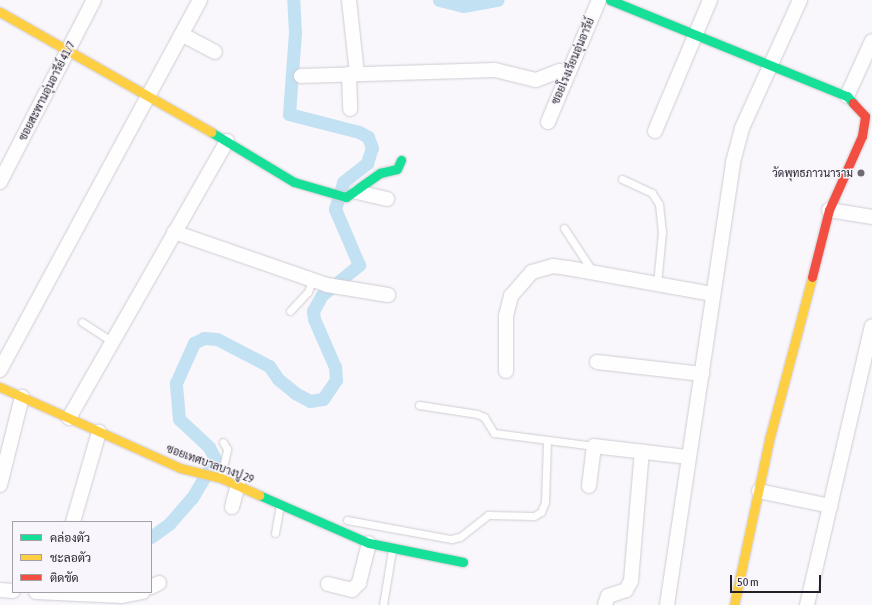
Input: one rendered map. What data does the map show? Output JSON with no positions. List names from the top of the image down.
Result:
{
  "streets": {
    "street": ["ซอยโรงเรียนอุ่นอารีย์", "ซอยสะพานอุ่นอารีย์ 41/7", "ซอยเทศบาลบางปู 29"]
  },
  "places": ["วัดพุทธภาวนาราม"],
  "legend": ["คล่องตัว", "ชะลอตัว", "ติดขัด"],
  "scale_bar": "50 m"
}
